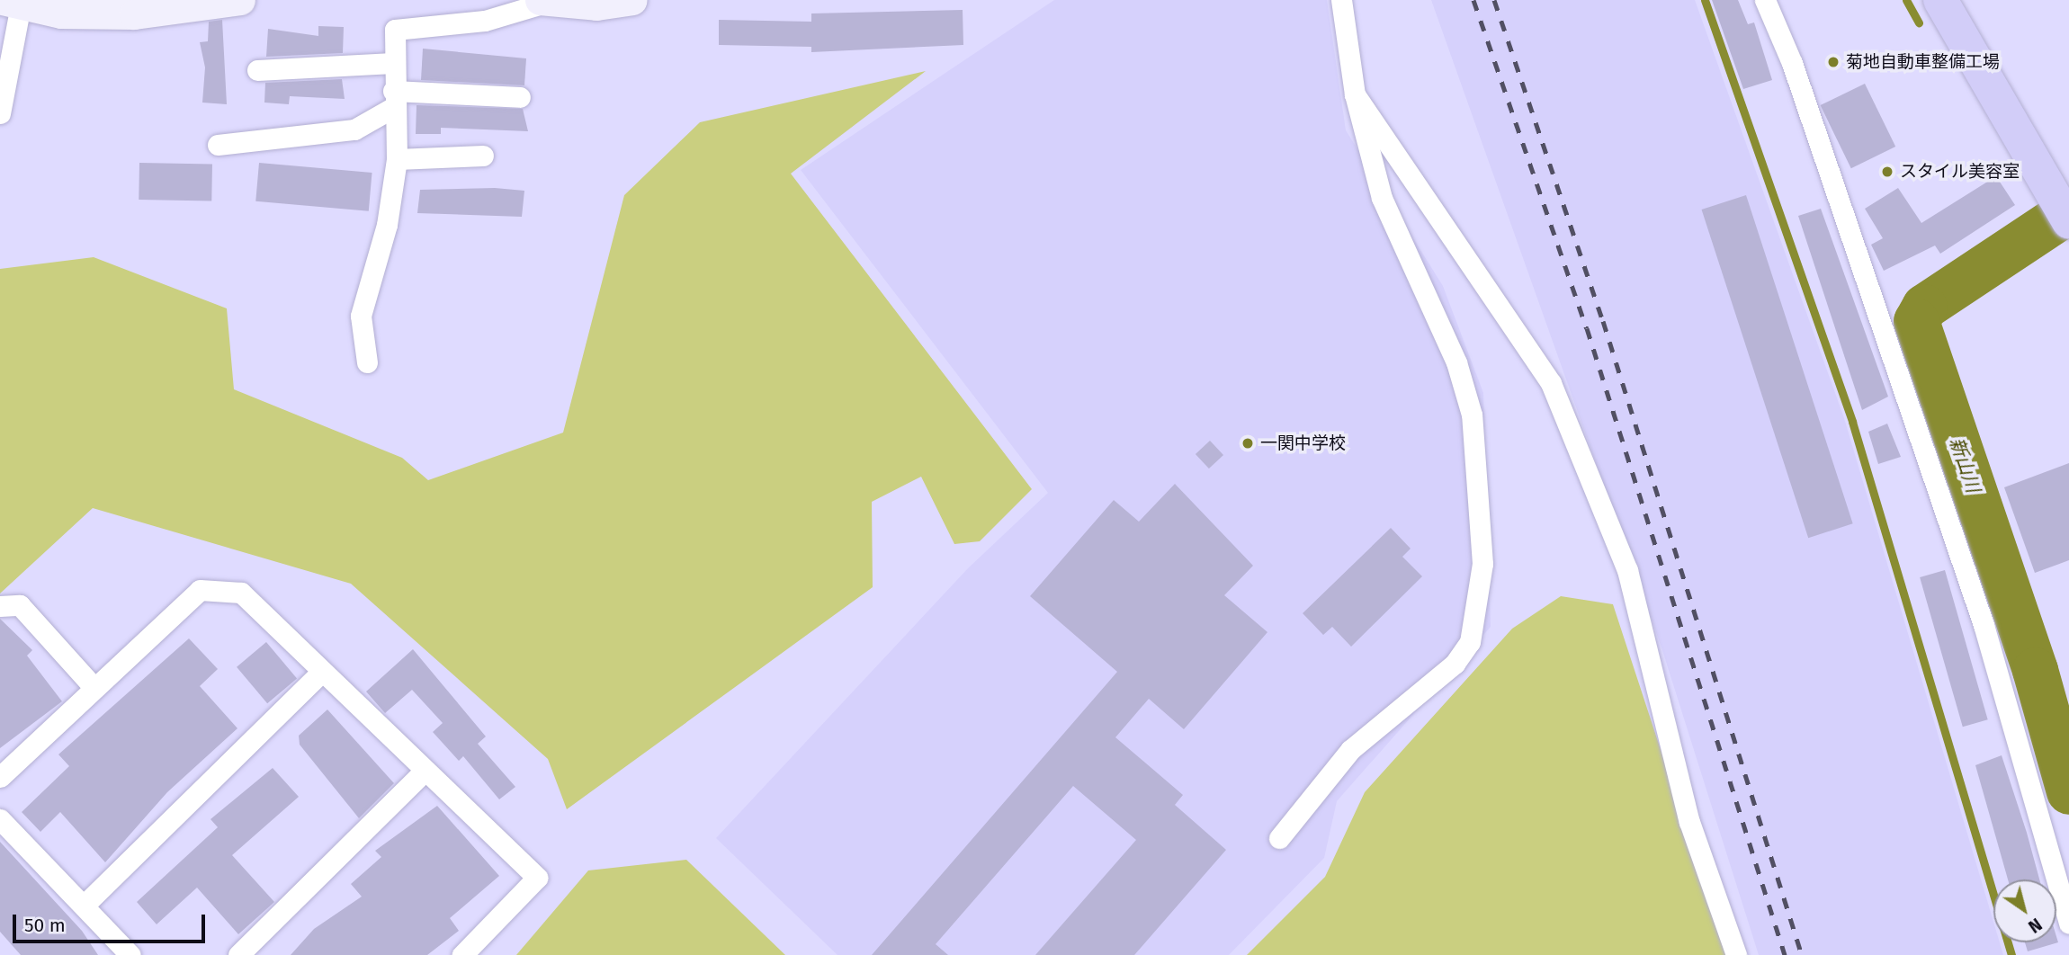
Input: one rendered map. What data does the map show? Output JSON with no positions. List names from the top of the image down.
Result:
{
  "water": ["新山川"],
  "places": ["菊地自動車整備工場", "スタイル美容室", "一関中学校"],
  "scale_bar": "50 m",
  "north": "bottom right"
}
